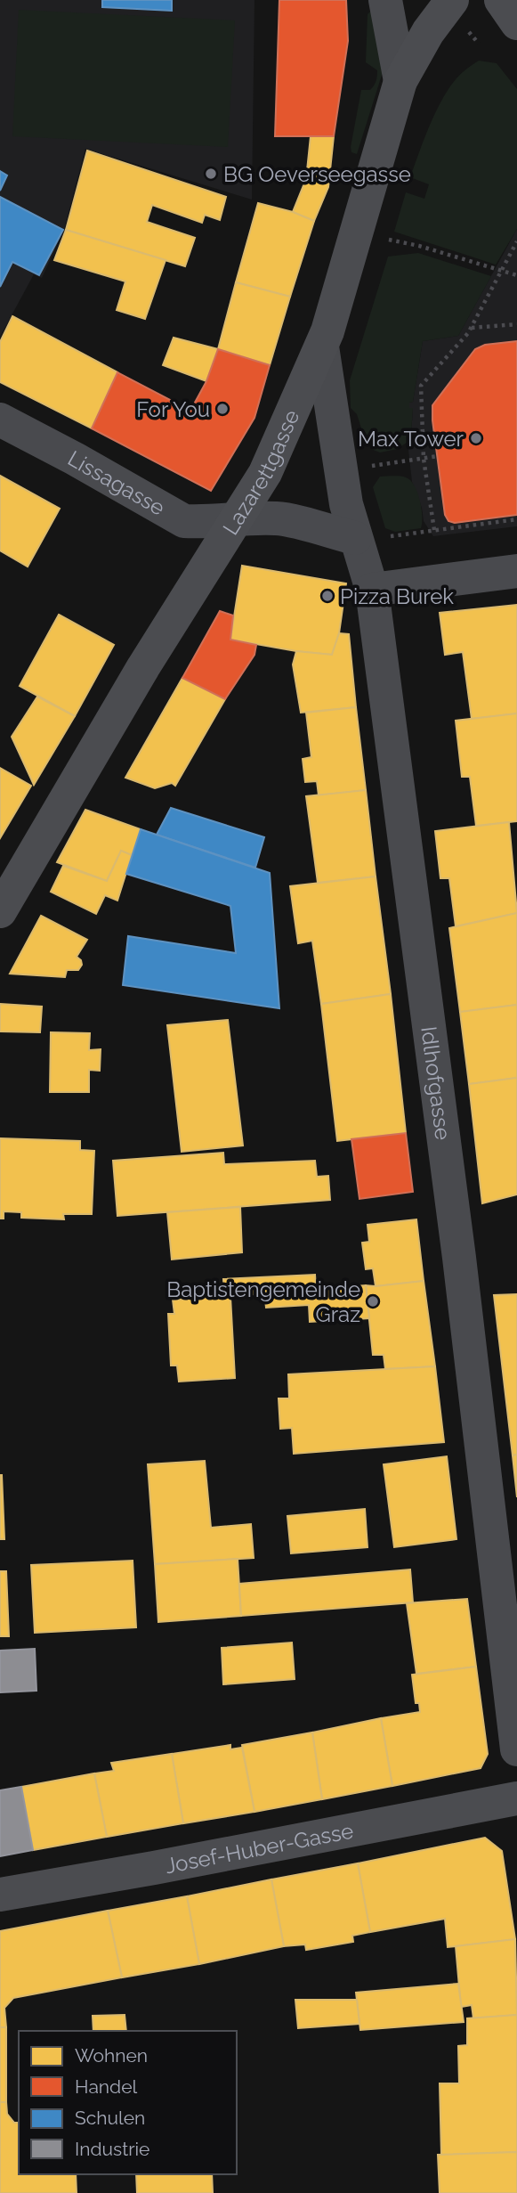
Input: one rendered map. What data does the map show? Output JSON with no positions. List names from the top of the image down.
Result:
{
  "streets": {
    "main road": ["Lazarettgasse", "Josef-Huber-Gasse"],
    "street": ["Lissagasse", "Idlhofgasse"]
  },
  "crossings": [
    ["Lazarettgasse", "Lissagasse"],
    ["Lazarettgasse", "Idlhofgasse"]
  ],
  "places": [
    "BG Oeverseegasse",
    "For You",
    "Max Tower",
    "Pizza Burek",
    "Baptistengemeinde Graz"
  ],
  "legend": [
    "Wohnen",
    "Handel",
    "Schulen",
    "Industrie"
  ]
}
